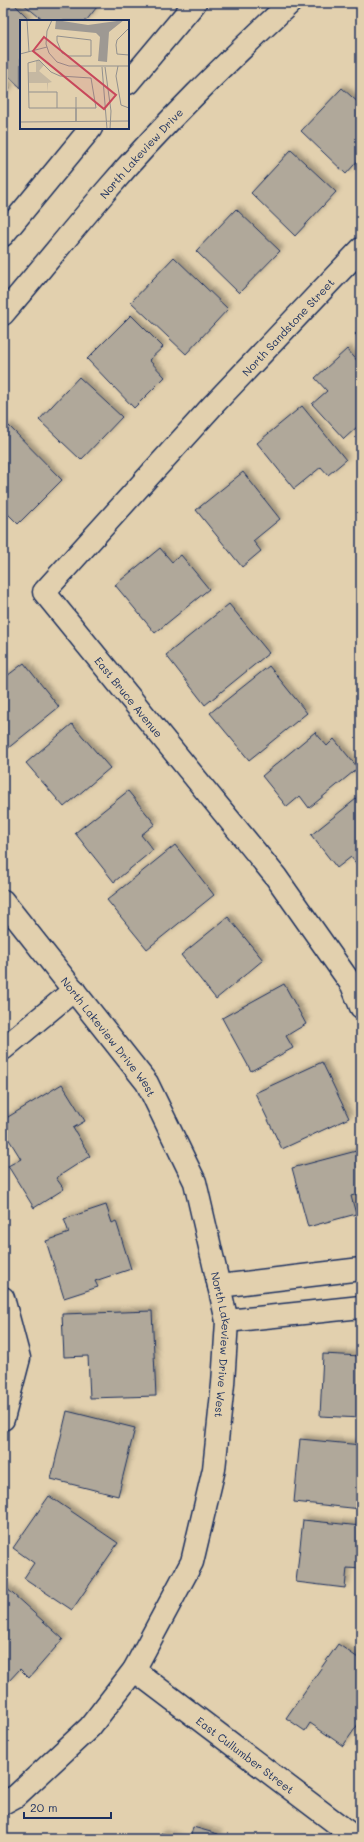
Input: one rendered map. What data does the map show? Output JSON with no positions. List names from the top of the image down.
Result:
{
  "streets": {
    "street": [
      "North Lakeview Drive",
      "North Sandstone Street",
      "East Bruce Avenue",
      "North Lakeview Drive West",
      "East Cullumber Street"
    ]
  },
  "crossings": [
    ["North Sandstone Street", "East Bruce Avenue"],
    ["North Lakeview Drive West", "East Cullumber Street"]
  ],
  "scale_bar": "20 m"
}
